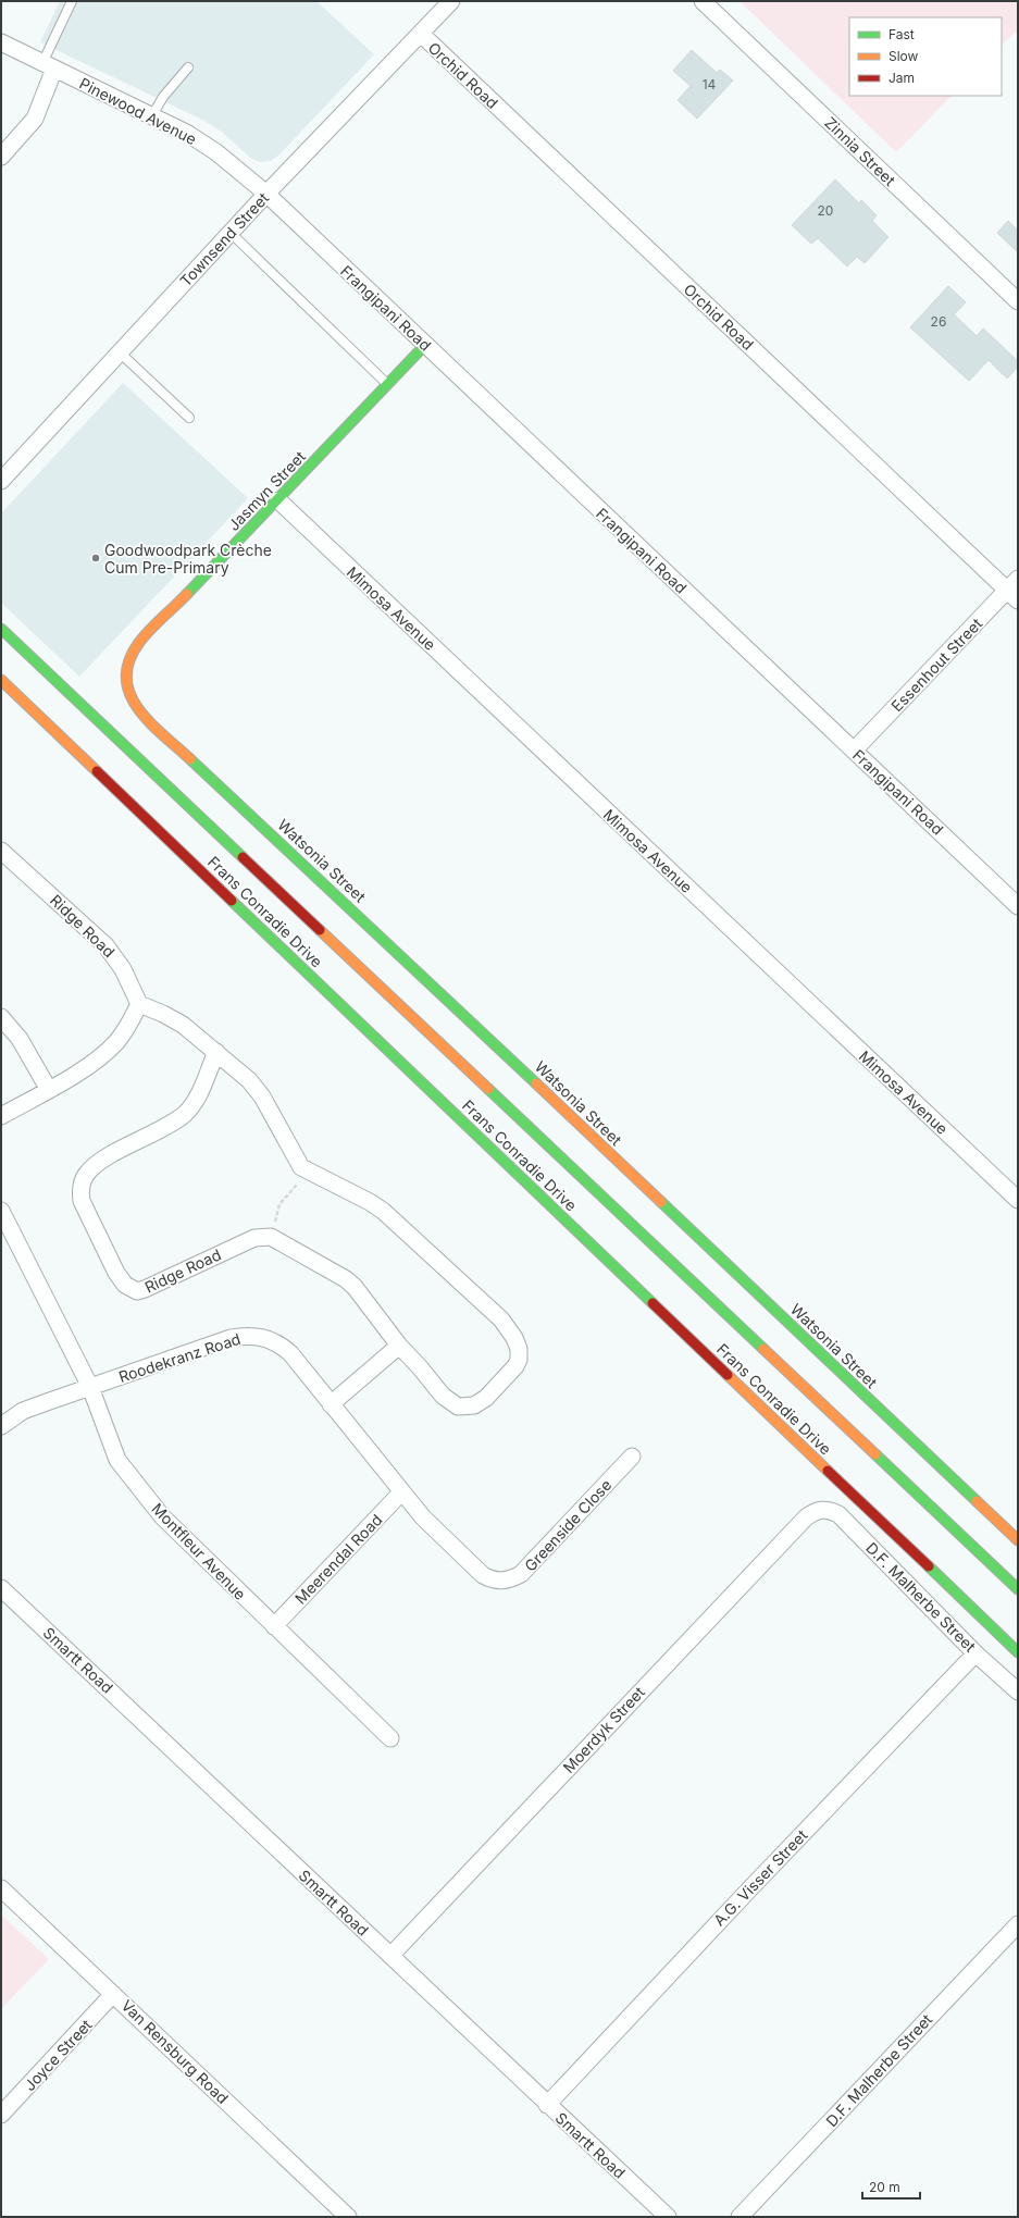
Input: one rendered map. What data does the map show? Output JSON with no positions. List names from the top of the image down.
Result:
{
  "streets": {
    "main road": ["Jasmyn Street", "Watsonia Street", "Frans Conradie Drive"],
    "street": [
      "Orchid Road",
      "Pinewood Avenue",
      "Zinnia Street",
      "Townsend Street",
      "Frangipani Road",
      "Mimosa Avenue",
      "Essenhout Street",
      "Ridge Road",
      "Roodekranz Road",
      "Greenside Close",
      "Montfleur Avenue",
      "Meerendal Road",
      "D.F. Malherbe Street",
      "Smartt Road",
      "Moerdyk Street",
      "A.G. Visser Street",
      "Van Rensburg Road",
      "Joyce Street"
    ]
  },
  "crossings": [
    ["Orchid Road", "Townsend Street"],
    ["Orchid Road", "Essenhout Street"],
    ["Pinewood Avenue", "Townsend Street"],
    ["Pinewood Avenue", "Frangipani Road"],
    ["Townsend Street", "Frangipani Road"],
    ["Frangipani Road", "Jasmyn Street"],
    ["Frangipani Road", "Essenhout Street"],
    ["Jasmyn Street", "Mimosa Avenue"],
    ["Jasmyn Street", "Watsonia Street"],
    ["Roodekranz Road", "Greenside Close"],
    ["Roodekranz Road", "Montfleur Avenue"],
    ["Roodekranz Road", "Meerendal Road"],
    ["Greenside Close", "Meerendal Road"],
    ["Montfleur Avenue", "Meerendal Road"],
    ["D.F. Malherbe Street", "Moerdyk Street"],
    ["D.F. Malherbe Street", "A.G. Visser Street"],
    ["Smartt Road", "Moerdyk Street"],
    ["Smartt Road", "A.G. Visser Street"],
    ["Van Rensburg Road", "Joyce Street"]
  ],
  "places": ["Goodwoodpark Crèche Cum Pre-Primary"],
  "house_numbers": ["14", "20", "26"],
  "legend": ["Fast", "Slow", "Jam"],
  "scale_bar": "20 m"
}
